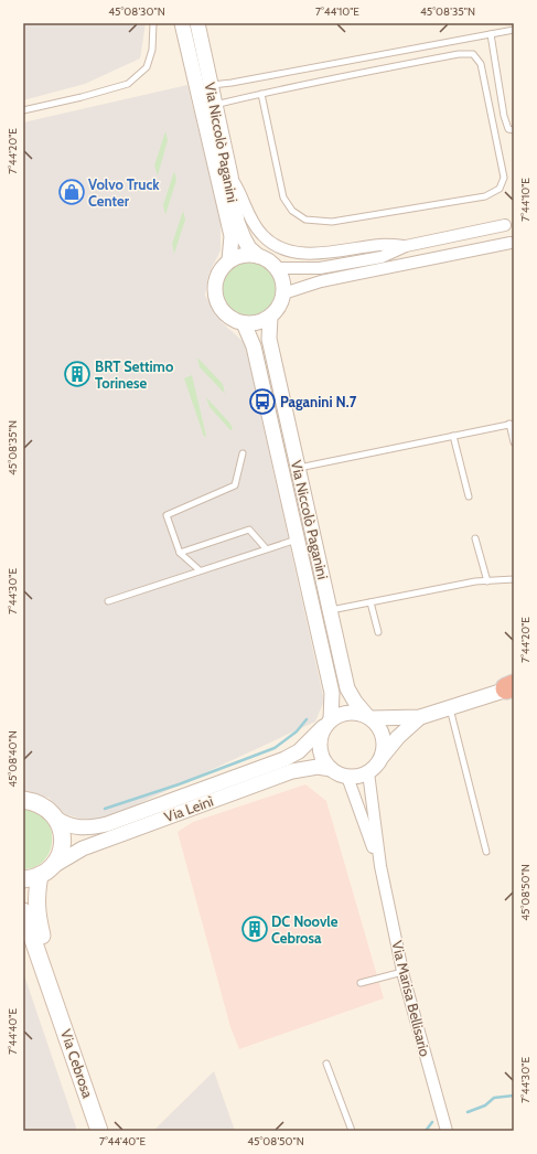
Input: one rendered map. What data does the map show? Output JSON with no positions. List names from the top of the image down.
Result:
{
  "streets": {
    "main road": ["Via Cebrosa"],
    "street": ["Via Niccolò Paganini", "Via Leinì", "Via Marisa Bellisario"]
  },
  "crossings": [
    ["Via Niccolò Paganini", "Via Leinì"],
    ["Via Niccolò Paganini", "Via Marisa Bellisario"],
    ["Via Leinì", "Via Marisa Bellisario"],
    ["Via Leinì", "Via Cebrosa"]
  ],
  "places": {
    "shop": ["Volvo Truck Center"],
    "building": ["BRT Settimo Torinese", "DC Noovle Cebrosa"],
    "bus stop": ["Paganini N.7"]
  },
  "coordinates": [
    "45°08'30\"N",
    "7°44'10\"E",
    "45°08'35\"N",
    "7°44'20\"E",
    "7°44'30\"E",
    "45°08'40\"N",
    "45°08'50\"N",
    "7°44'40\"E"
  ]
}
